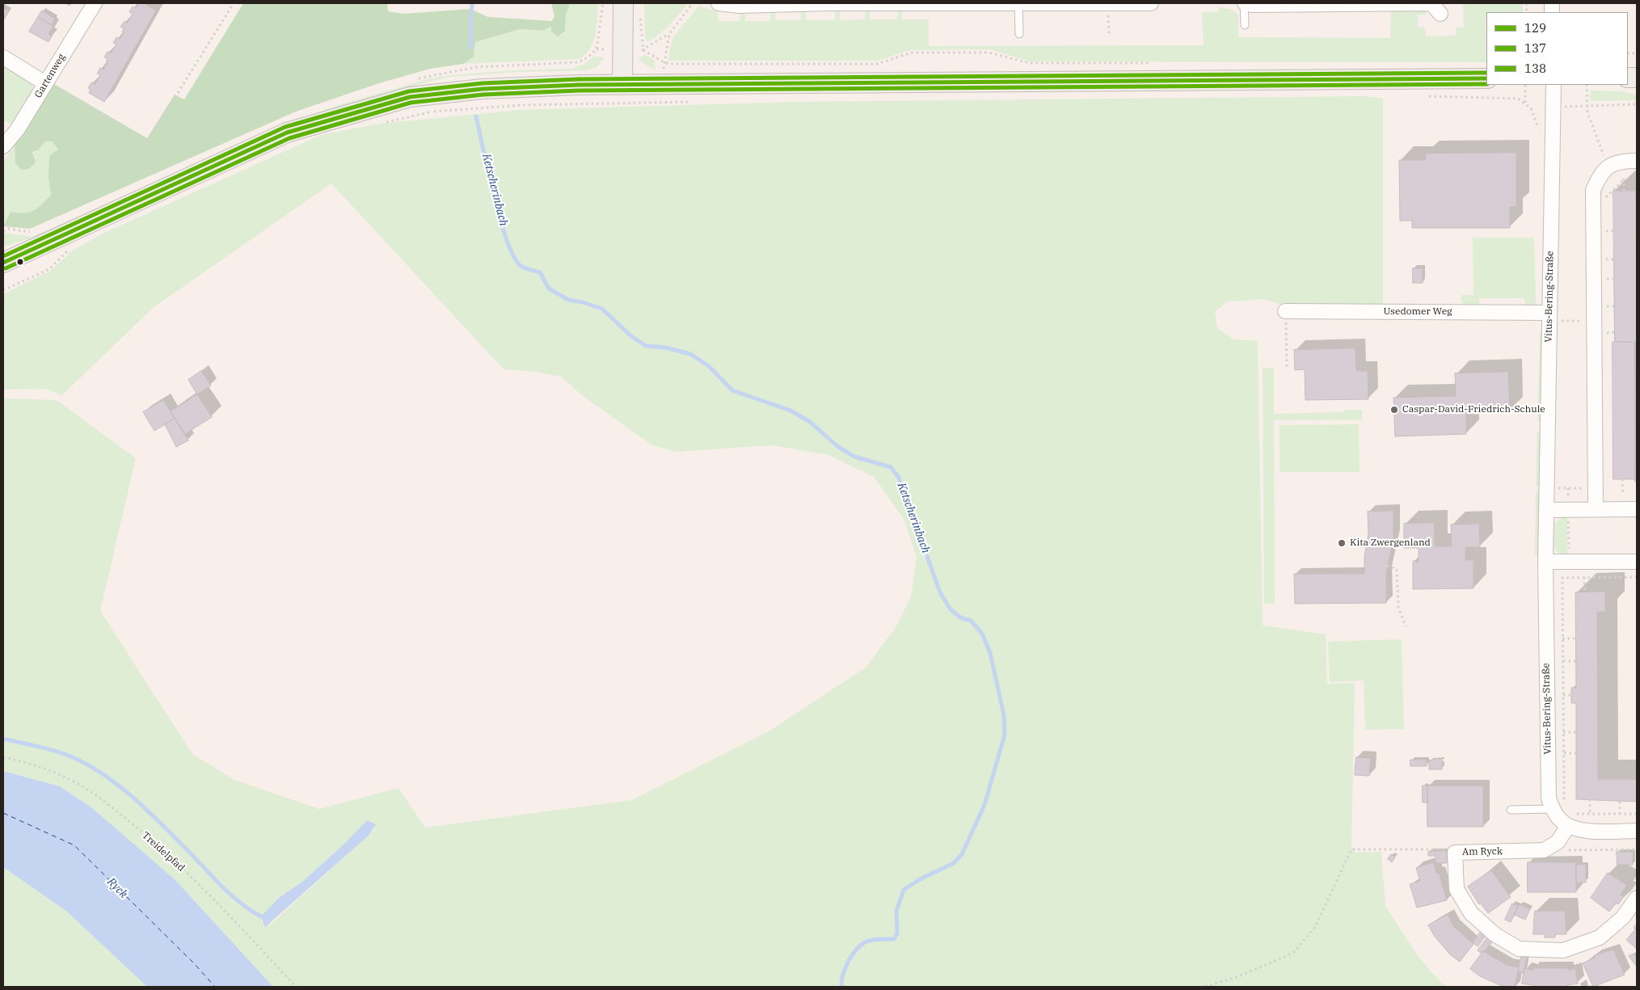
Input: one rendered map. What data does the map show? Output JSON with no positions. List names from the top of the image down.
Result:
{
  "streets": {
    "street": [
      "Gartenweg",
      "Vitus-Bering-Straße",
      "Usedomer Weg",
      "Am Ryck"
    ],
    "path": ["Treidelpfad"]
  },
  "crossings": [
    ["Vitus-Bering-Straße", "Usedomer Weg"]
  ],
  "water": ["Ketscherinbach", "Ryck"],
  "places": ["Caspar-David-Friedrich-Schule", "Kita Zwergenland"],
  "lines": ["transit line 138", "transit line 129", "transit line 137"],
  "legend": ["129", "137", "138"]
}
